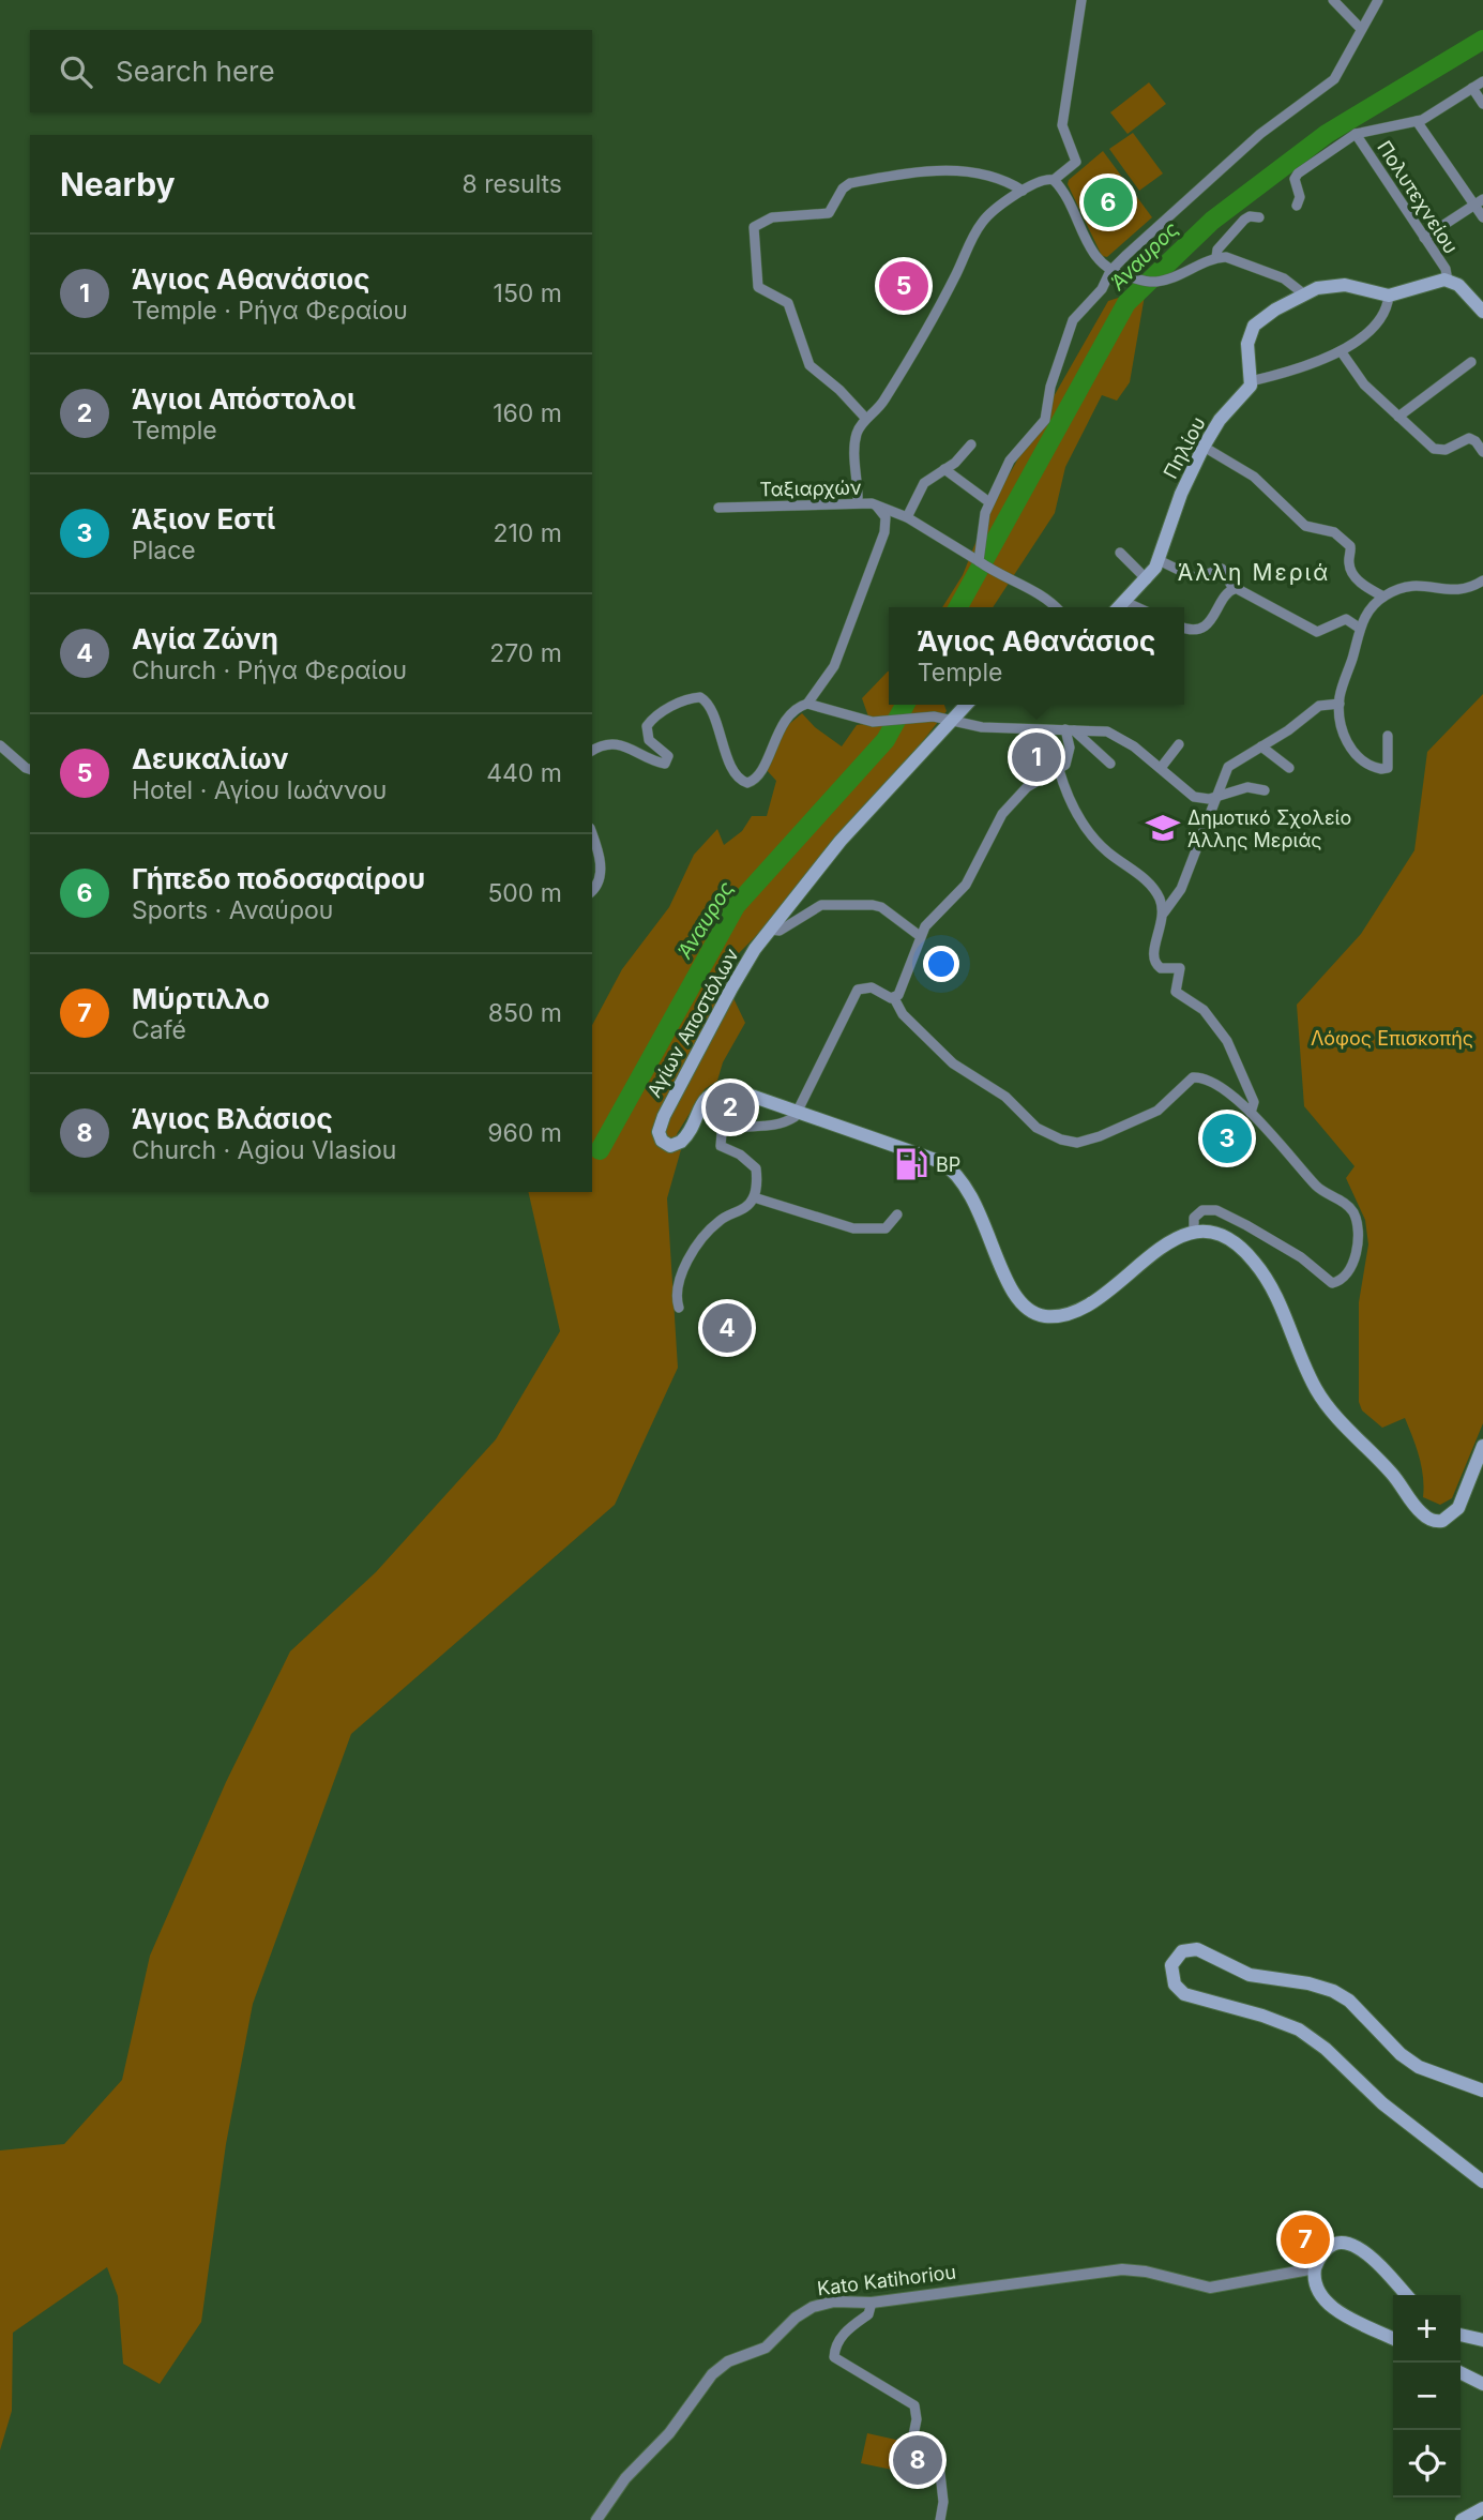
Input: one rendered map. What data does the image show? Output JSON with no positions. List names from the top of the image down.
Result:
{
  "streets": {
    "main road": ["Πηλίου", "Αγίων Αποστόλων"],
    "street": ["Πολυτεχνείου", "Ταξιαρχών", "Kato Katihoriou"]
  },
  "districts": ["Άλλη Μεριά"],
  "water": ["Άναυρος"],
  "parks": ["Λόφος Επισκοπής"],
  "places": {
    "school or university": ["Δημοτικό Σχολείο Άλλης Μεριάς"],
    "fuel station": ["BP"]
  },
  "page": {
    "search": "Search here",
    "heading": ["Nearby", "8 results"],
    "pins": [
      "6",
      "5",
      "1",
      "2",
      "3",
      "4",
      "7",
      "8"
    ],
    "list": [
      {
        "mark": "1",
        "name": "Άγιος Αθανάσιος",
        "note": "Temple · Ρήγα Φεραίου",
        "value": "150 m"
      },
      {
        "mark": "2",
        "name": "Άγιοι Απόστολοι",
        "note": "Temple",
        "value": "160 m"
      },
      {
        "mark": "3",
        "name": "Άξιον Εστί",
        "note": "Place",
        "value": "210 m"
      },
      {
        "mark": "4",
        "name": "Αγία Ζώνη",
        "note": "Church · Ρήγα Φεραίου",
        "value": "270 m"
      },
      {
        "mark": "5",
        "name": "Δευκαλίων",
        "note": "Hotel · Αγίου Ιωάννου",
        "value": "440 m"
      },
      {
        "mark": "6",
        "name": "Γήπεδο ποδοσφαίρου",
        "note": "Sports · Αναύρου",
        "value": "500 m"
      },
      {
        "mark": "7",
        "name": "Μύρτιλλο",
        "note": "Café",
        "value": "850 m"
      },
      {
        "mark": "8",
        "name": "Άγιος Βλάσιος",
        "note": "Church · Agiou Vlasiou",
        "value": "960 m"
      }
    ],
    "popup": ["Άγιος Αθανάσιος", "Temple"],
    "map_buttons": ["+", "−"]
  }
}
